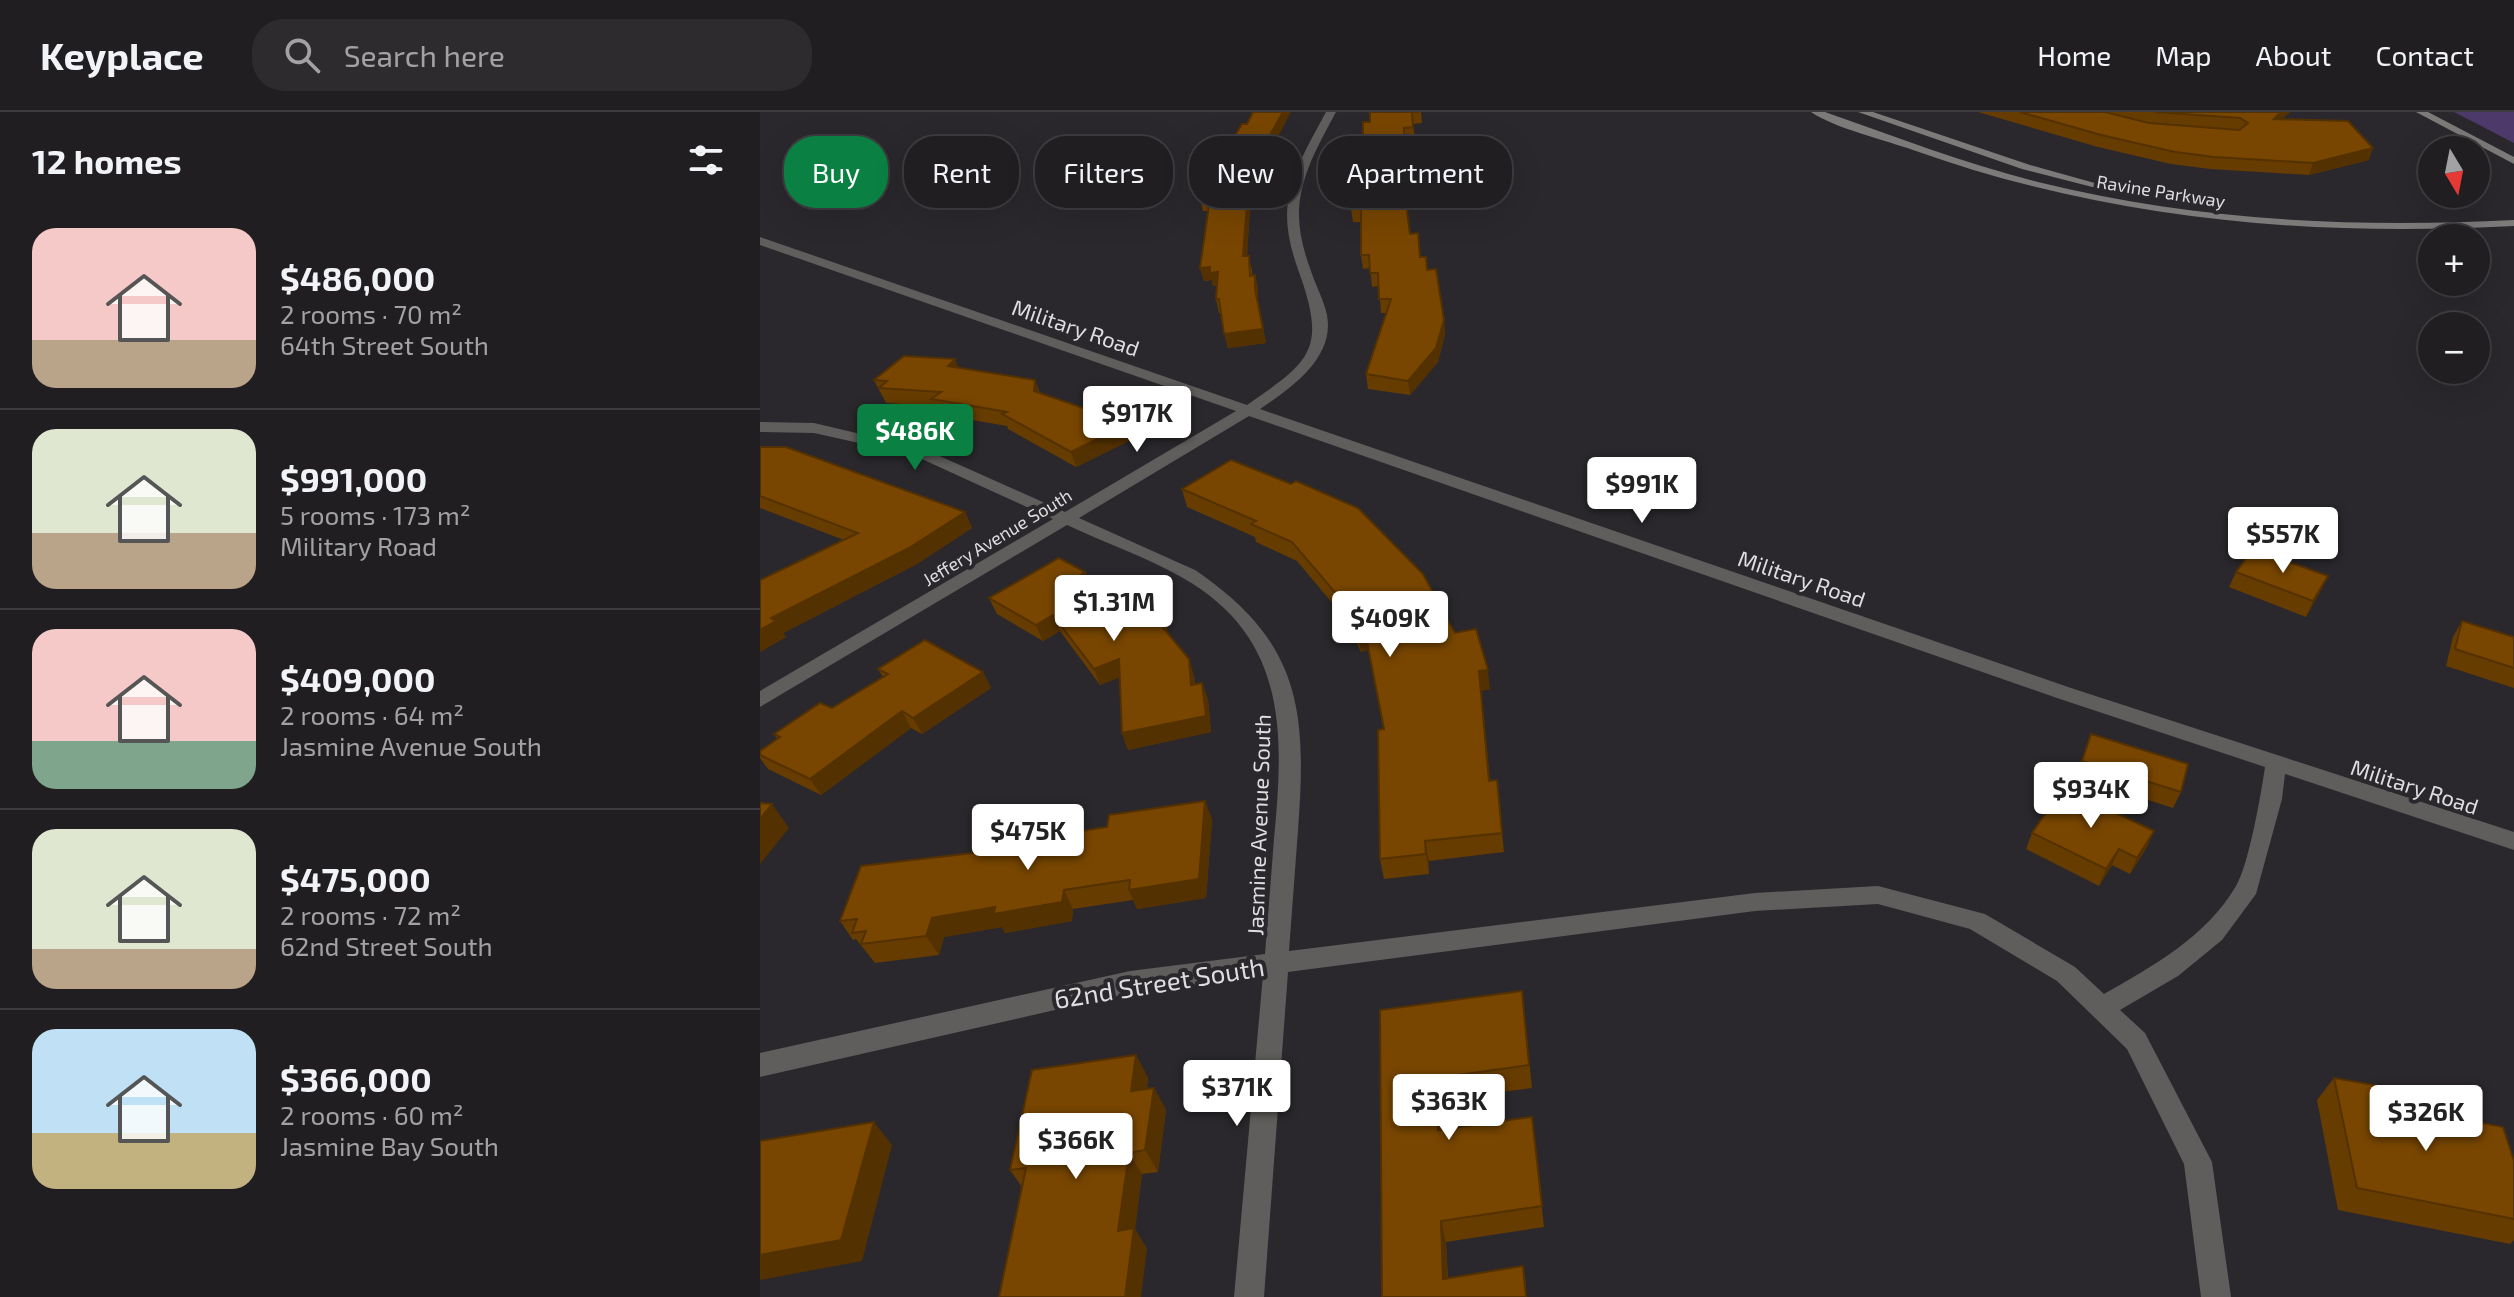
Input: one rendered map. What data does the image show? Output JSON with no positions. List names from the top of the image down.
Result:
{
  "streets": {
    "street": [
      "Ravine Parkway",
      "Military Road",
      "Jeffery Avenue South",
      "Jasmine Avenue South",
      "62nd Street South"
    ]
  },
  "crossings": [
    ["Military Road", "Jeffery Avenue South"],
    ["Jeffery Avenue South", "Jasmine Avenue South"],
    ["Jasmine Avenue South", "62nd Street South"]
  ],
  "north": "bottom",
  "page": {
    "header": "Keyplace",
    "search": "Search here",
    "nav": [
      "Home",
      "Map",
      "About",
      "Contact"
    ],
    "heading": "12 homes",
    "map_buttons": ["+", "−"],
    "chip": [
      "Buy",
      "Rent",
      "Filters",
      "New",
      "Apartment"
    ],
    "list": [
      {
        "name": "$486,000",
        "note": "2 rooms · 70 m² · 64th Street South"
      },
      {
        "name": "$991,000",
        "note": "5 rooms · 173 m² · Military Road"
      },
      {
        "name": "$409,000",
        "note": "2 rooms · 64 m² · Jasmine Avenue South"
      },
      {
        "name": "$475,000",
        "note": "2 rooms · 72 m² · 62nd Street South"
      },
      {
        "name": "$366,000",
        "note": "2 rooms · 60 m² · Jasmine Bay South"
      }
    ],
    "price": [
      "$917K",
      "$486K",
      "$991K",
      "$557K",
      "$1.31M",
      "$409K",
      "$934K",
      "$475K",
      "$371K",
      "$363K",
      "$326K",
      "$366K"
    ]
  }
}
